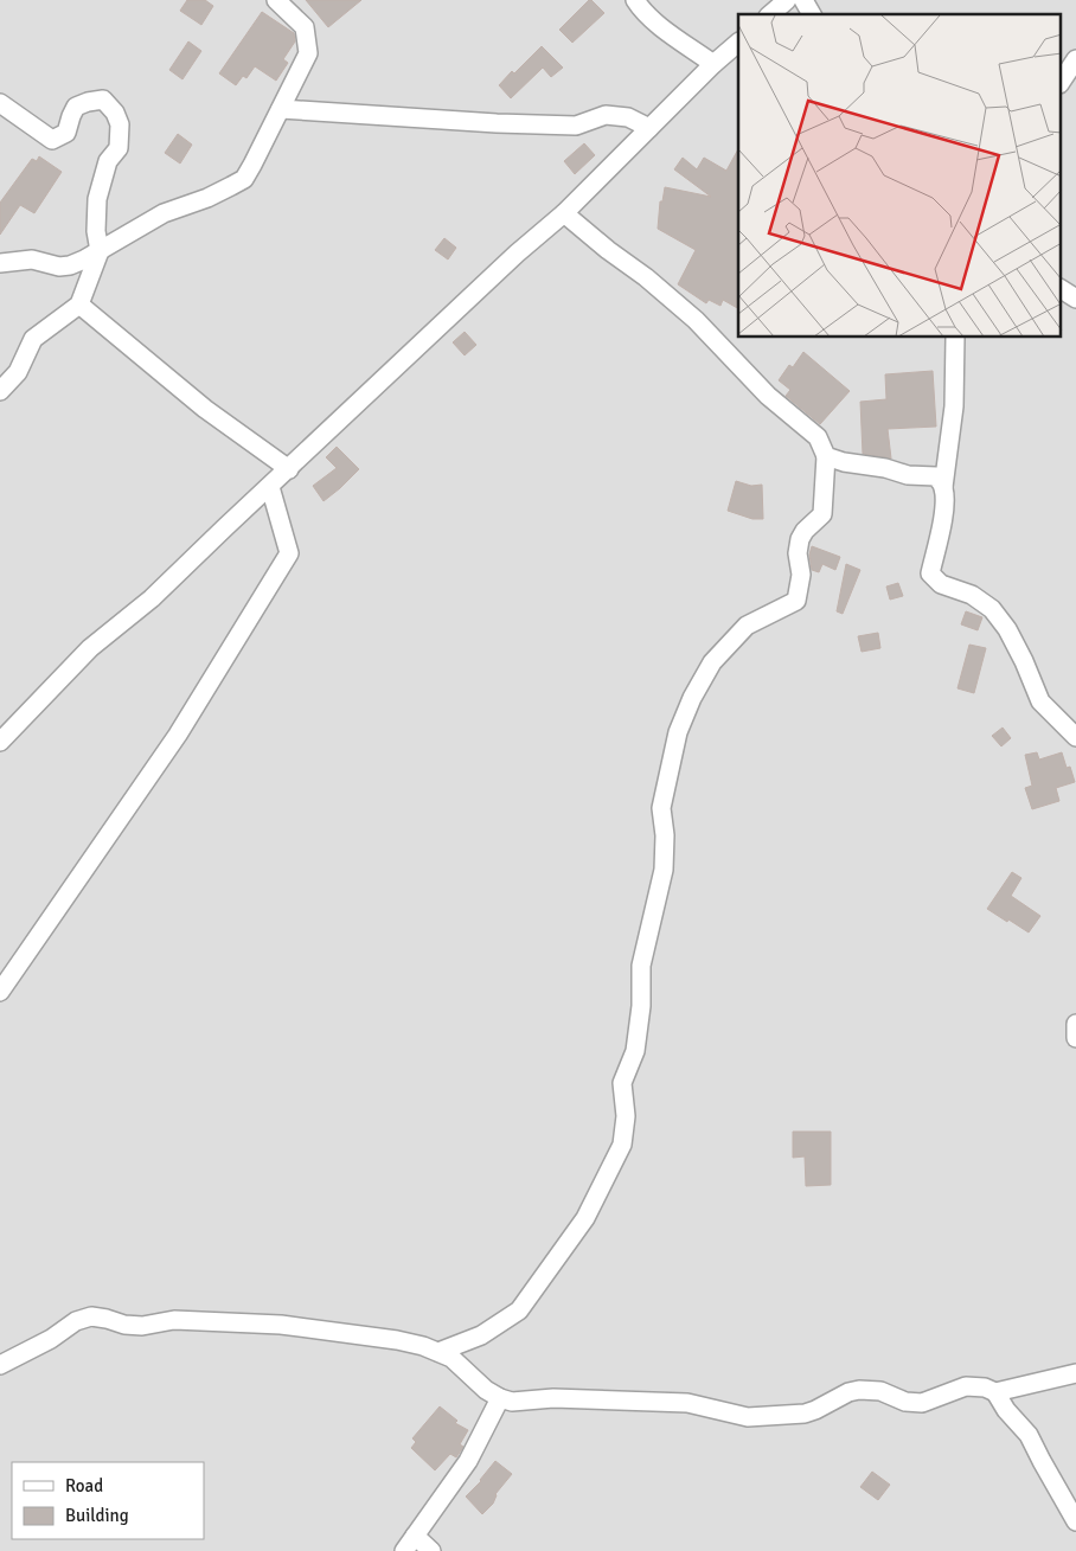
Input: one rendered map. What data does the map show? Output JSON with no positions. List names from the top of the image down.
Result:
{
  "legend": ["Road", "Building"]
}
